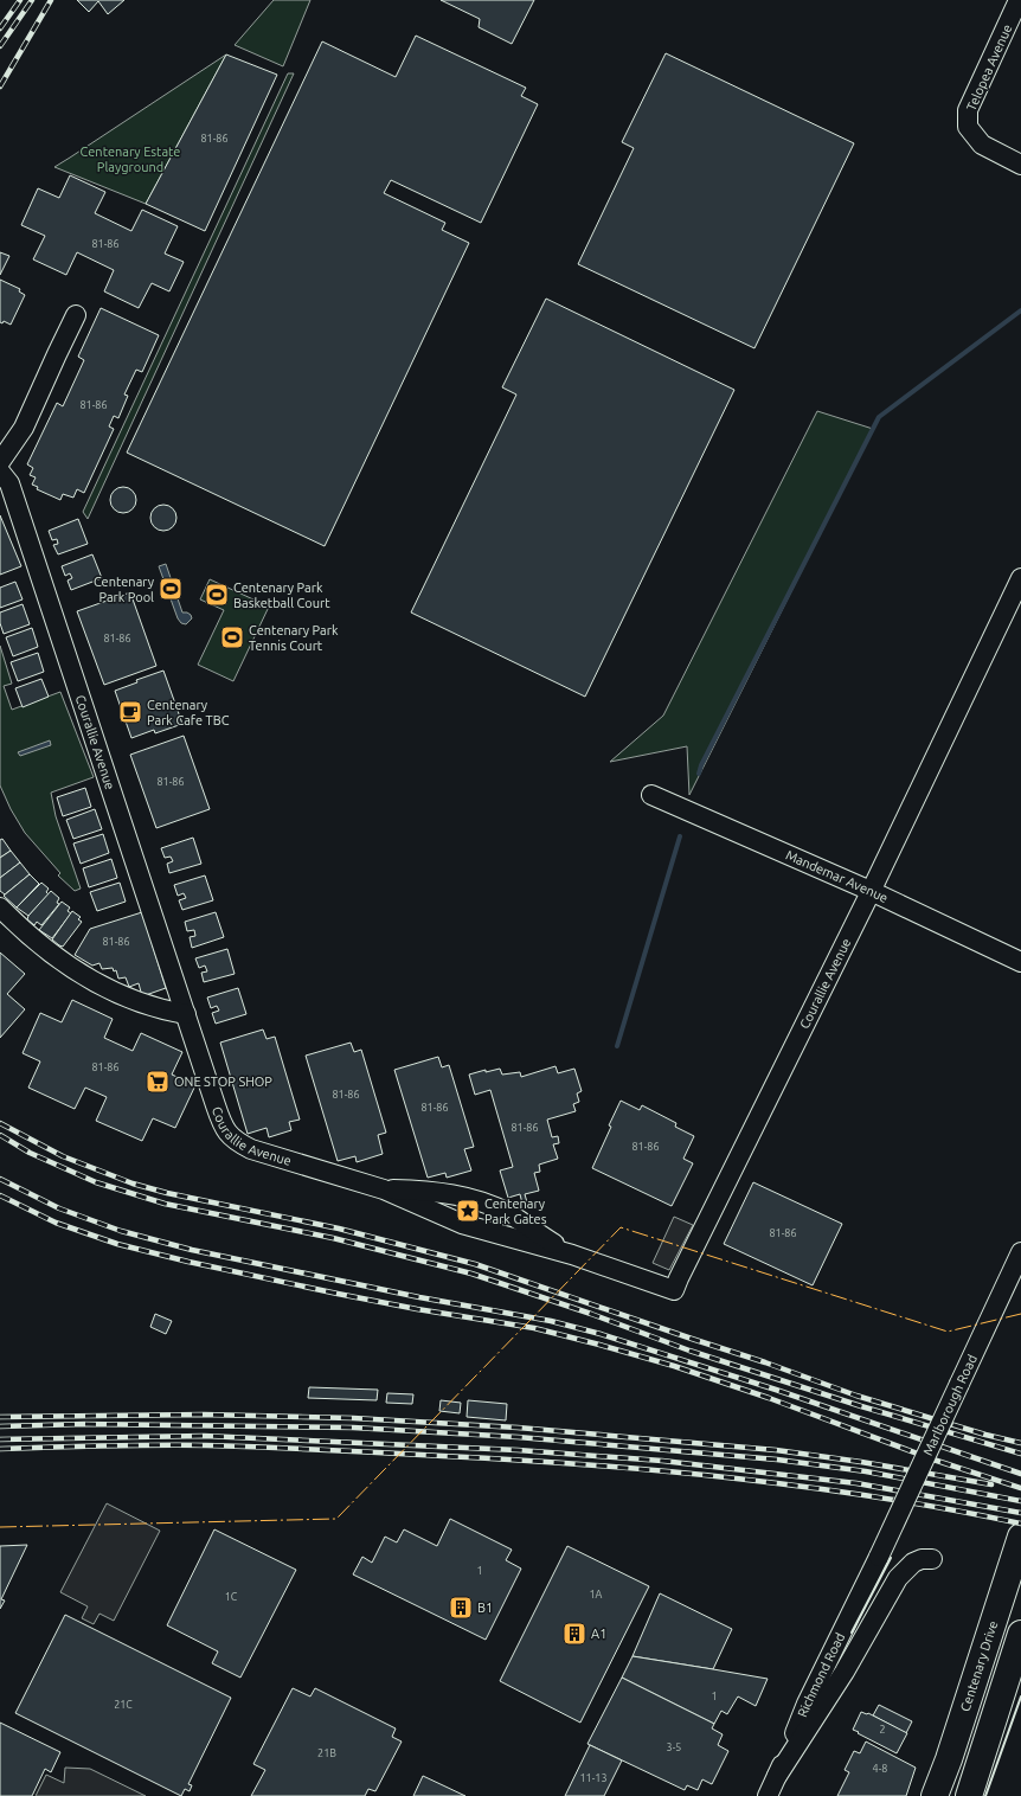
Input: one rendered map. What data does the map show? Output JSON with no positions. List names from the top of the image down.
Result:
{
  "streets": {
    "highway": ["Centenary Drive"],
    "street": [
      "Telopea Avenue",
      "Courallie Avenue",
      "Mandemar Avenue",
      "Marlborough Road",
      "Richmond Road"
    ]
  },
  "crossings": [
    ["Courallie Avenue", "Mandemar Avenue"],
    ["Marlborough Road", "Richmond Road"]
  ],
  "parks": ["Centenary Estate Playground"],
  "places": {
    "sports": ["Centenary Park Pool", "Centenary Park Basketball Court", "Centenary Park Tennis Court"],
    "cafe": ["Centenary Park Cafe TBC"],
    "supermarket": ["ONE STOP SHOP"],
    "place": ["Centenary Park Gates"],
    "building": ["B1", "A1"]
  },
  "house_numbers": [
    "81-86",
    "81-86",
    "81-86",
    "81-86",
    "81-86",
    "81-86",
    "81-86",
    "81-86",
    "81-86",
    "81-86",
    "81-86",
    "81-86",
    "1",
    "1A",
    "1C",
    "1",
    "21C",
    "2",
    "3-5",
    "21B",
    "4-8",
    "11-13"
  ]
}
